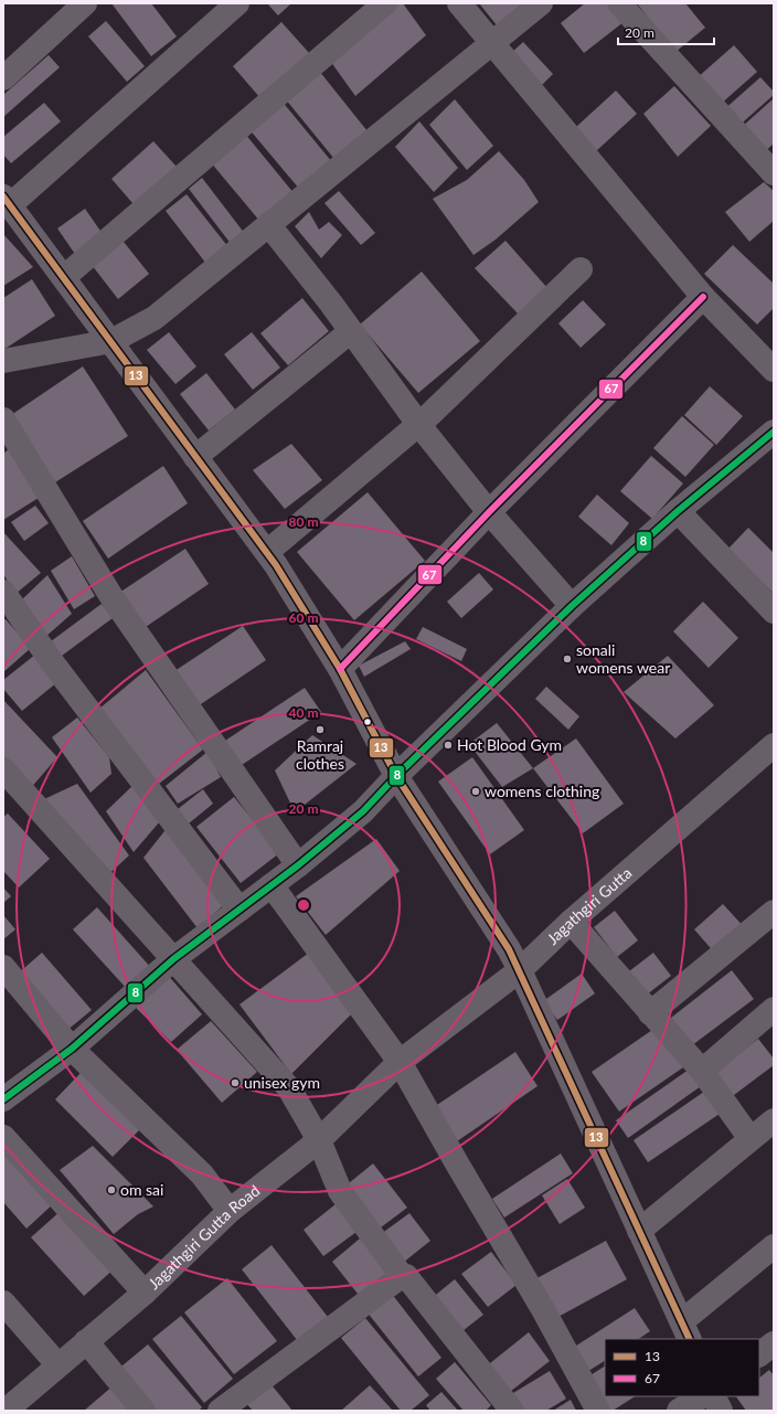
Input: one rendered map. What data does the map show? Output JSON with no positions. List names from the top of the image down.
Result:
{
  "streets": {
    "street": ["Jagathgiri Gutta", "Jagathgiri Gutta Road"]
  },
  "crossings": [
    ["Jagathgiri Gutta", "Jagathgiri Gutta Road"]
  ],
  "places": [
    "sonali womens wear",
    "Ramraj clothes",
    "Hot Blood Gym",
    "womens clothing",
    "unisex gym",
    "om sai"
  ],
  "lines": ["transit line 13", "transit line 67", "transit line 8"],
  "legend": ["13", "67"],
  "scale_bar": "20 m",
  "rings": [
    "80 m",
    "60 m",
    "40 m",
    "20 m"
  ]
}
